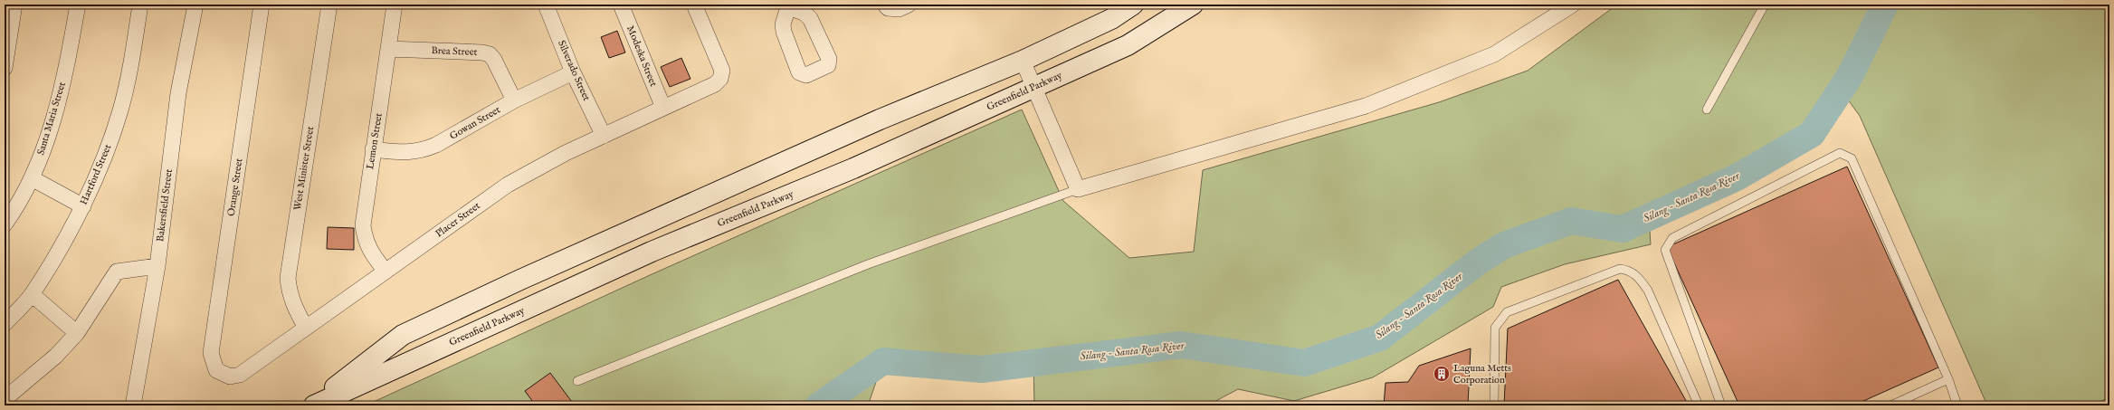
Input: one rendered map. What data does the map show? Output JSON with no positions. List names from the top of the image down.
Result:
{
  "streets": {
    "main road": ["Greenfield Parkway"],
    "street": [
      "Brea Street",
      "Modeska Street",
      "Silverado Street",
      "Santa Maria Street",
      "Gowan Street",
      "Lemon Street",
      "West Minister Street",
      "Hartford Street",
      "Orange Street",
      "Bakersfield Street",
      "Placer Street"
    ]
  },
  "crossings": [
    ["Brea Street", "Gowan Street"],
    ["Brea Street", "Lemon Street"],
    ["Modeska Street", "Placer Street"],
    ["Silverado Street", "Gowan Street"],
    ["Silverado Street", "Placer Street"],
    ["Gowan Street", "Lemon Street"],
    ["Lemon Street", "Placer Street"],
    ["West Minister Street", "Placer Street"],
    ["Orange Street", "Placer Street"]
  ],
  "water": ["Silang - Santa Rosa River"],
  "places": {
    "building": ["Laguna Metts Corporation"]
  }
}
